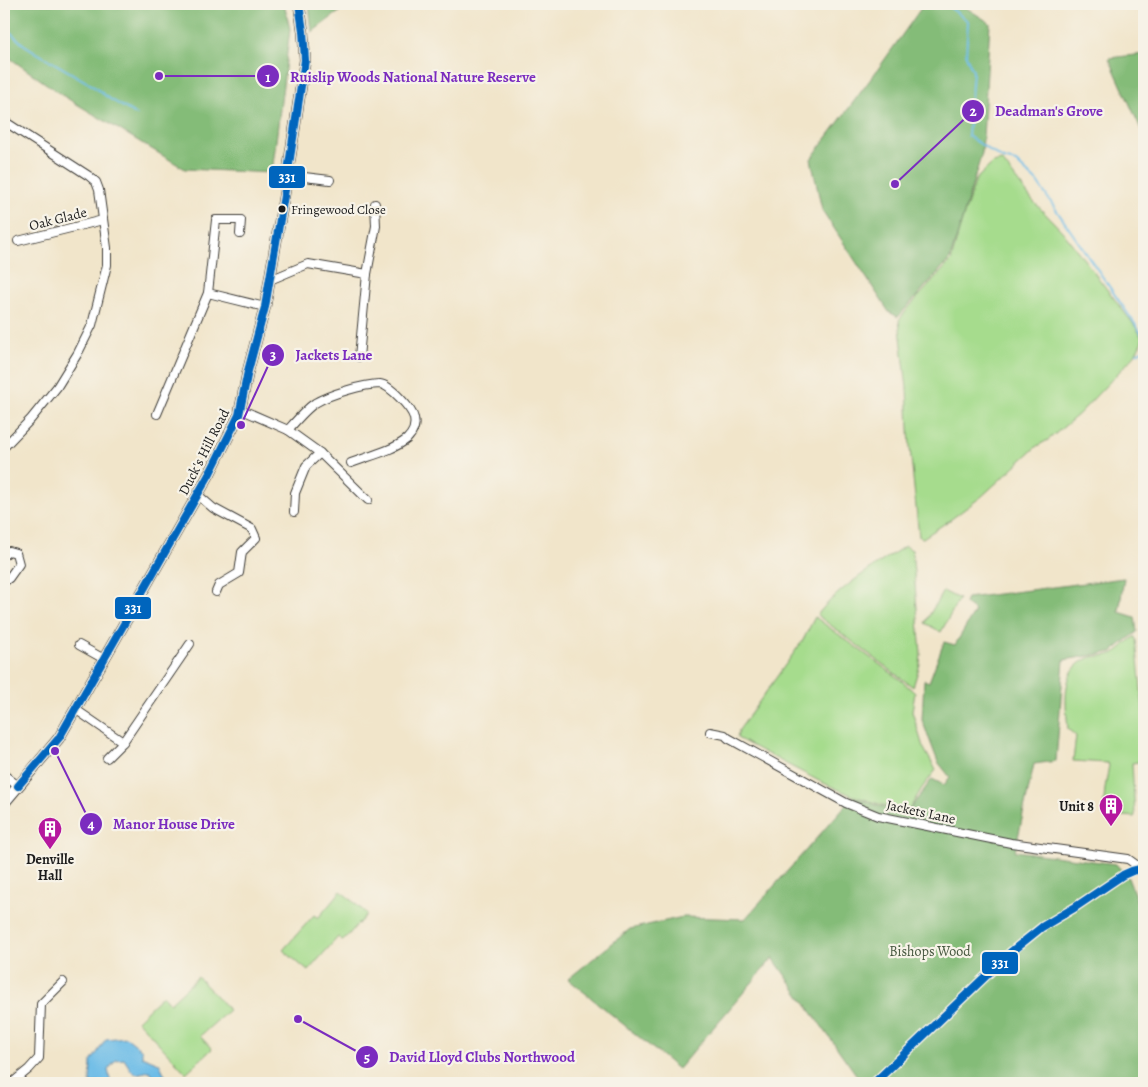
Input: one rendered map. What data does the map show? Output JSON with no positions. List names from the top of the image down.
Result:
{
  "streets": {
    "main road": ["Duck's Hill Road"],
    "street": ["Oak Glade", "Jackets Lane"]
  },
  "parks": ["Bishops Wood"],
  "places": {
    "other": [
      "Ruislip Woods National Nature Reserve",
      "Deadman's Grove",
      "Fringewood Close",
      "Jackets Lane",
      "Manor House Drive",
      "David Lloyd Clubs Northwood"
    ],
    "building": ["Unit 8", "Denville Hall"]
  },
  "lines": ["transit line 331"]
}
